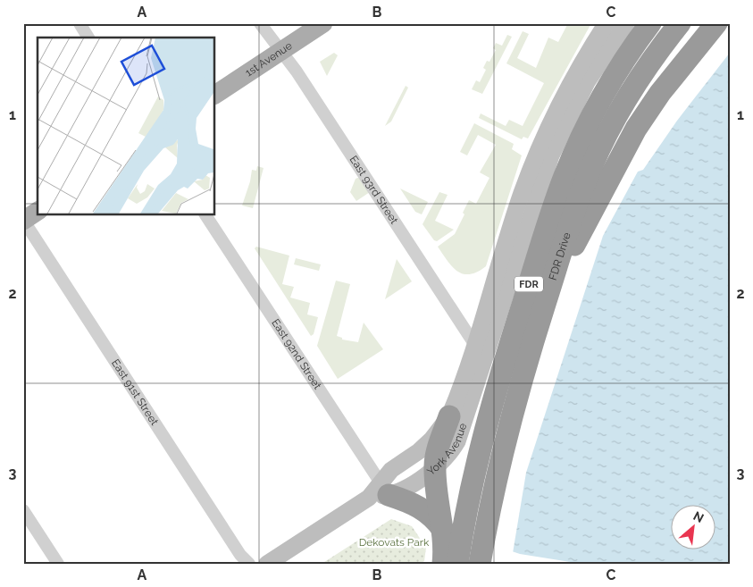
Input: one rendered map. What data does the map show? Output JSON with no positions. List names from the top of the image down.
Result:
{
  "streets": {
    "highway": ["FDR Drive", "FDR"],
    "main road": ["1st Avenue", "York Avenue"],
    "street": ["East 93rd Street", "East 92nd Street", "East 91st Street"]
  },
  "crossings": [
    ["1st Avenue", "East 93rd Street"],
    ["East 93rd Street", "York Avenue"],
    ["East 92nd Street", "York Avenue"]
  ],
  "parks": ["Dekovats Park"],
  "north": "top right",
  "grid": {
    "columns": ["A", "B", "C"],
    "rows": ["1", "2", "3"]
  }
}
